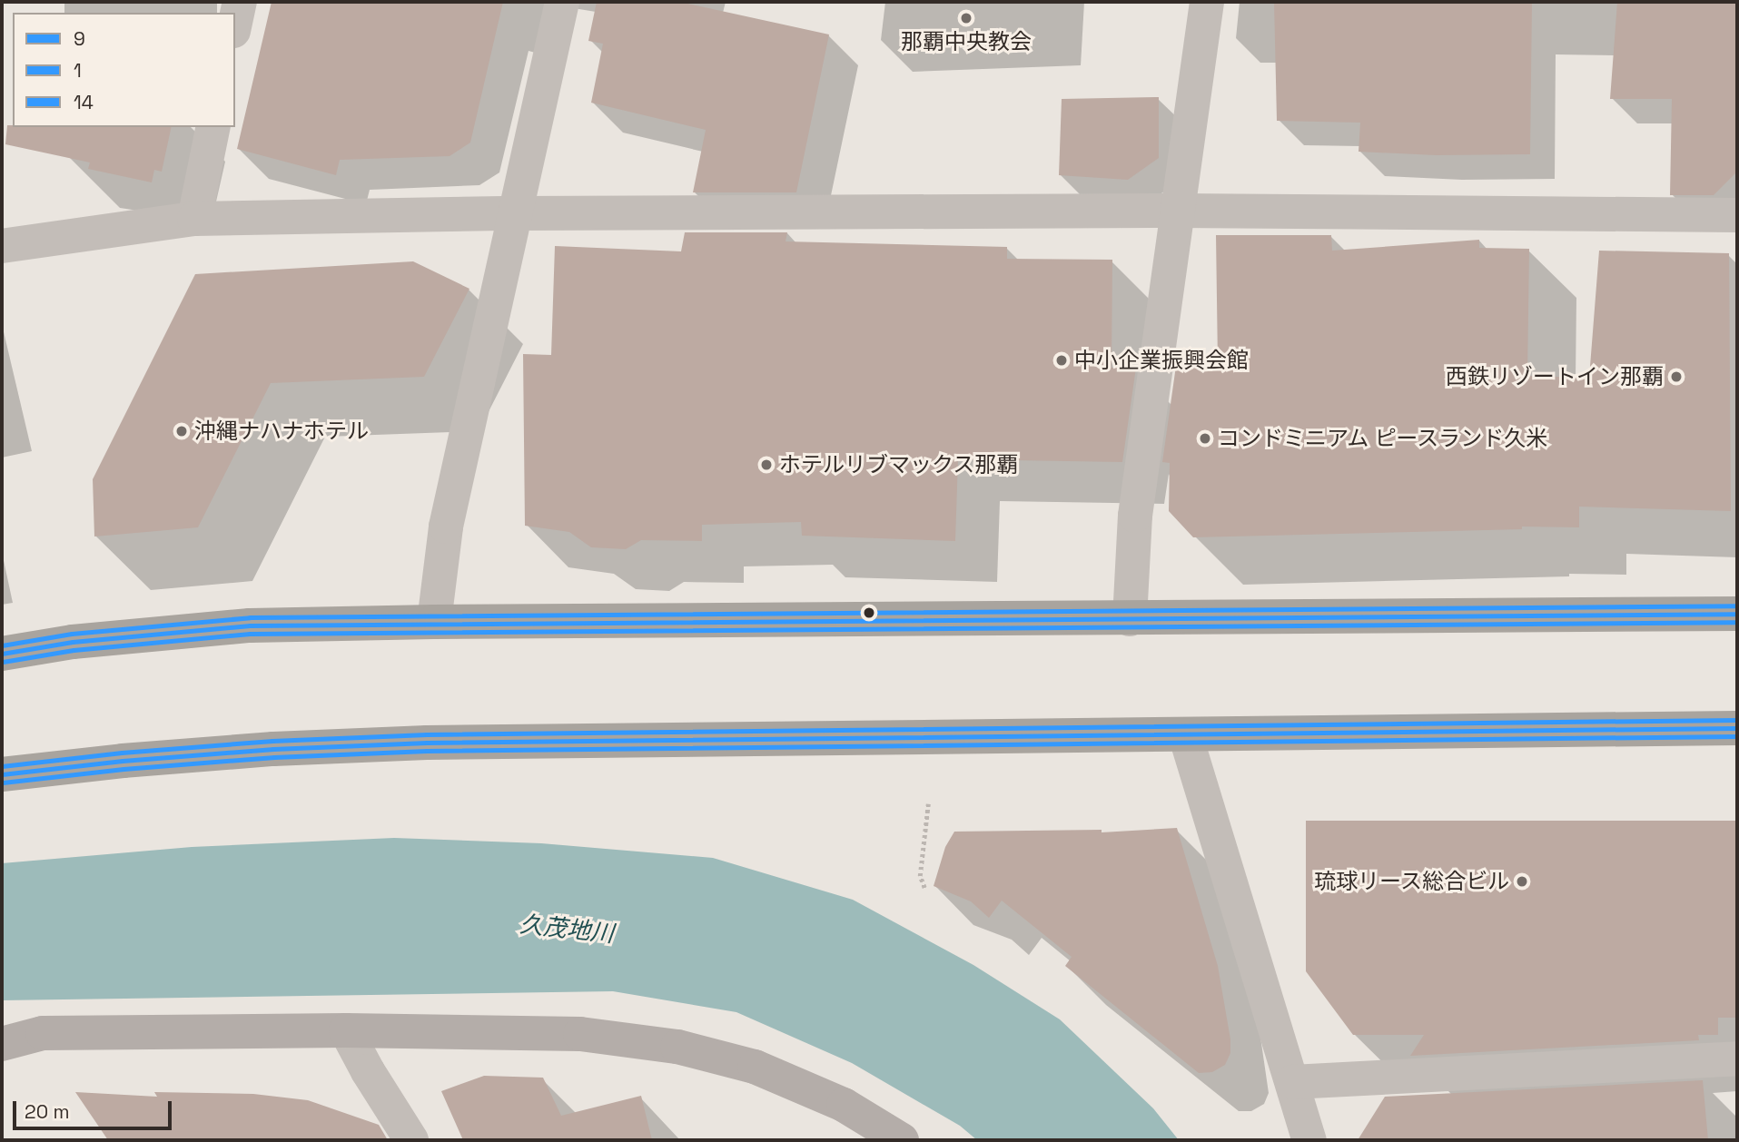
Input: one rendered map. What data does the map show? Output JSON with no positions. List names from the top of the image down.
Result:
{
  "water": ["久茂地川"],
  "places": [
    "那覇中央教会",
    "中小企業振興会館",
    "西鉄リゾートイン那覇",
    "沖縄ナハナホテル",
    "コンドミニアム ピースランド久米",
    "ホテルリブマックス那覇",
    "琉球リース総合ビル"
  ],
  "lines": ["transit line 14", "transit line 9", "transit line 1"],
  "legend": ["9", "1", "14"],
  "scale_bar": "20 m"
}
